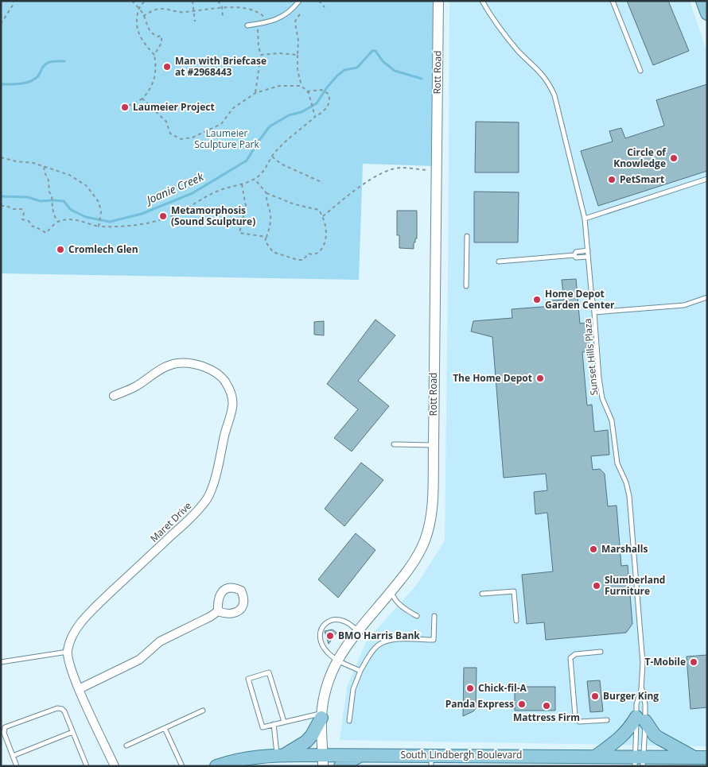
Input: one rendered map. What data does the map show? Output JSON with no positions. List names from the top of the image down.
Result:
{
  "streets": {
    "main road": ["South Lindbergh Boulevard"],
    "street": ["Rott Road", "Maret Drive"],
    "lane": ["Sunset Hills Plaza"]
  },
  "crossings": [
    ["Rott Road", "South Lindbergh Boulevard"],
    ["Sunset Hills Plaza", "South Lindbergh Boulevard"]
  ],
  "water": ["Joanie Creek"],
  "parks": ["Laumeier Sculpture Park"],
  "places": [
    "Man with Briefcase at #2968443",
    "Laumeier Project",
    "Circle of Knowledge",
    "PetSmart",
    "Metamorphosis (Sound Sculpture)",
    "Cromlech Glen",
    "Home Depot Garden Center",
    "The Home Depot",
    "Marshalls",
    "Slumberland Furniture",
    "BMO Harris Bank",
    "T-Mobile",
    "Chick-fil-A",
    "Burger King",
    "Panda Express",
    "Mattress Firm"
  ]
}
